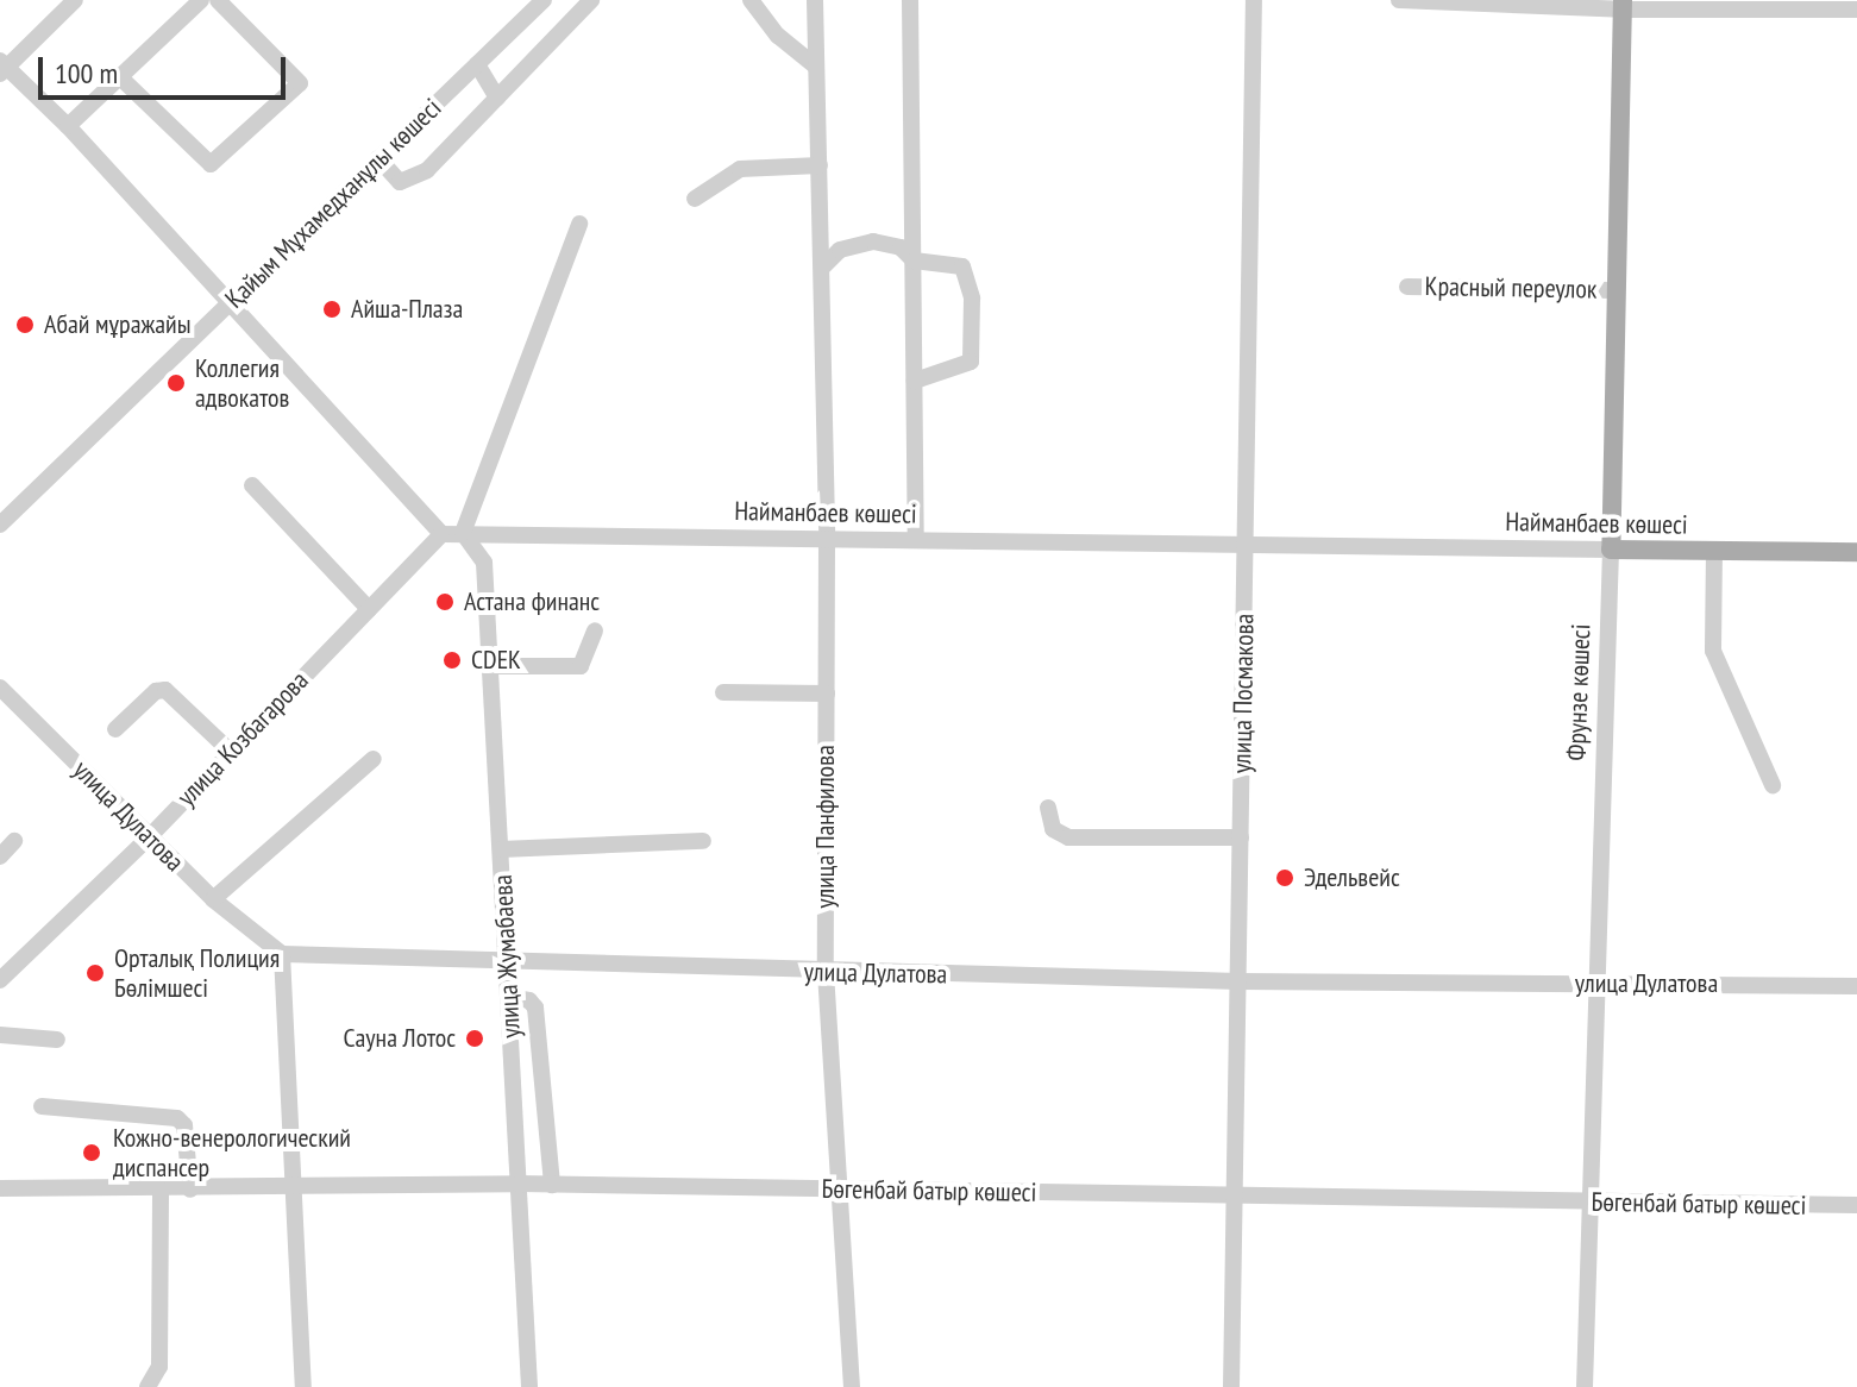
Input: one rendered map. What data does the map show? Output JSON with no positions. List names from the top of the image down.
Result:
{
  "streets": {
    "main road": ["Найманбаев көшесі", "Фрунзе көшесі"],
    "street": [
      "Қайым Мұхамедханұлы көшесі",
      "Красный переулок",
      "улица Посмакова",
      "улица Козбагарова",
      "улица Дулатова",
      "улица Панфилова",
      "улица Жумабаева",
      "Бөгенбай батыр көшесі"
    ]
  },
  "crossings": [
    ["Красный переулок", "Фрунзе көшесі"],
    ["Найманбаев көшесі", "Фрунзе көшесі"],
    ["Найманбаев көшесі", "улица Посмакова"],
    ["Найманбаев көшесі", "улица Козбагарова"],
    ["Найманбаев көшесі", "улица Панфилова"],
    ["Найманбаев көшесі", "улица Жумабаева"],
    ["Фрунзе көшесі", "улица Дулатова"],
    ["Фрунзе көшесі", "Бөгенбай батыр көшесі"],
    ["улица Посмакова", "улица Дулатова"],
    ["улица Посмакова", "Бөгенбай батыр көшесі"],
    ["улица Козбагарова", "улица Дулатова"],
    ["улица Дулатова", "улица Панфилова"],
    ["улица Дулатова", "улица Жумабаева"],
    ["улица Панфилова", "Бөгенбай батыр көшесі"],
    ["улица Жумабаева", "Бөгенбай батыр көшесі"]
  ],
  "places": [
    "Айша-Плаза",
    "Абай мұражайы",
    "Коллегия адвокатов",
    "Астана финанс",
    "CDEK",
    "Эдельвейс",
    "Орталық Полиция Бөлімшесі",
    "Сауна Лотос",
    "Кожно-венерологический диспансер"
  ],
  "scale_bar": "100 m"
}
